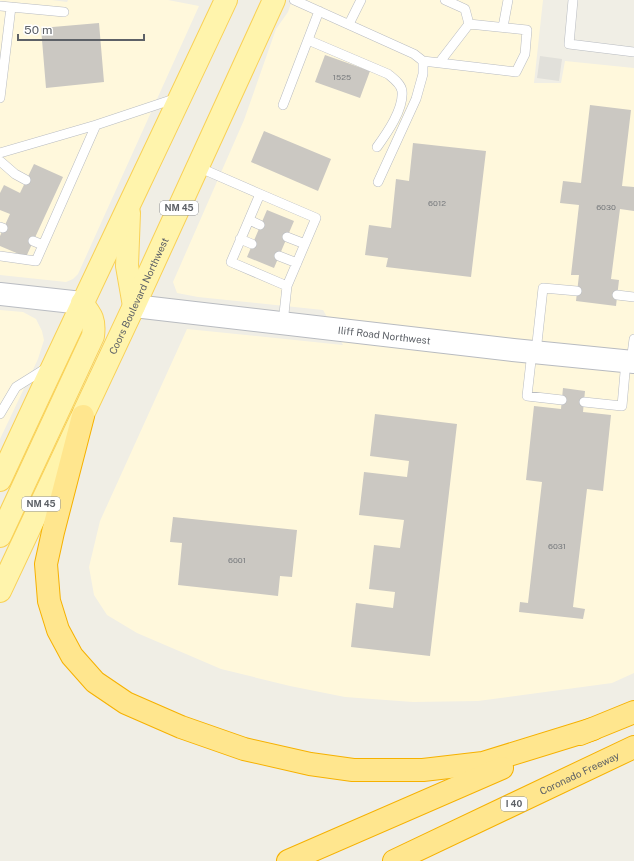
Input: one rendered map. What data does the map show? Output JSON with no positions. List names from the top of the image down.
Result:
{
  "streets": {
    "highway": ["Coronado Freeway", "I 40"],
    "main road": ["NM 45", "Coors Boulevard Northwest"],
    "street": ["Iliff Road Northwest"]
  },
  "crossings": [
    ["Coors Boulevard Northwest", "Iliff Road Northwest"]
  ],
  "house_numbers": [
    "1525",
    "6012",
    "6030",
    "6031",
    "6001"
  ],
  "scale_bar": "50 m"
}
